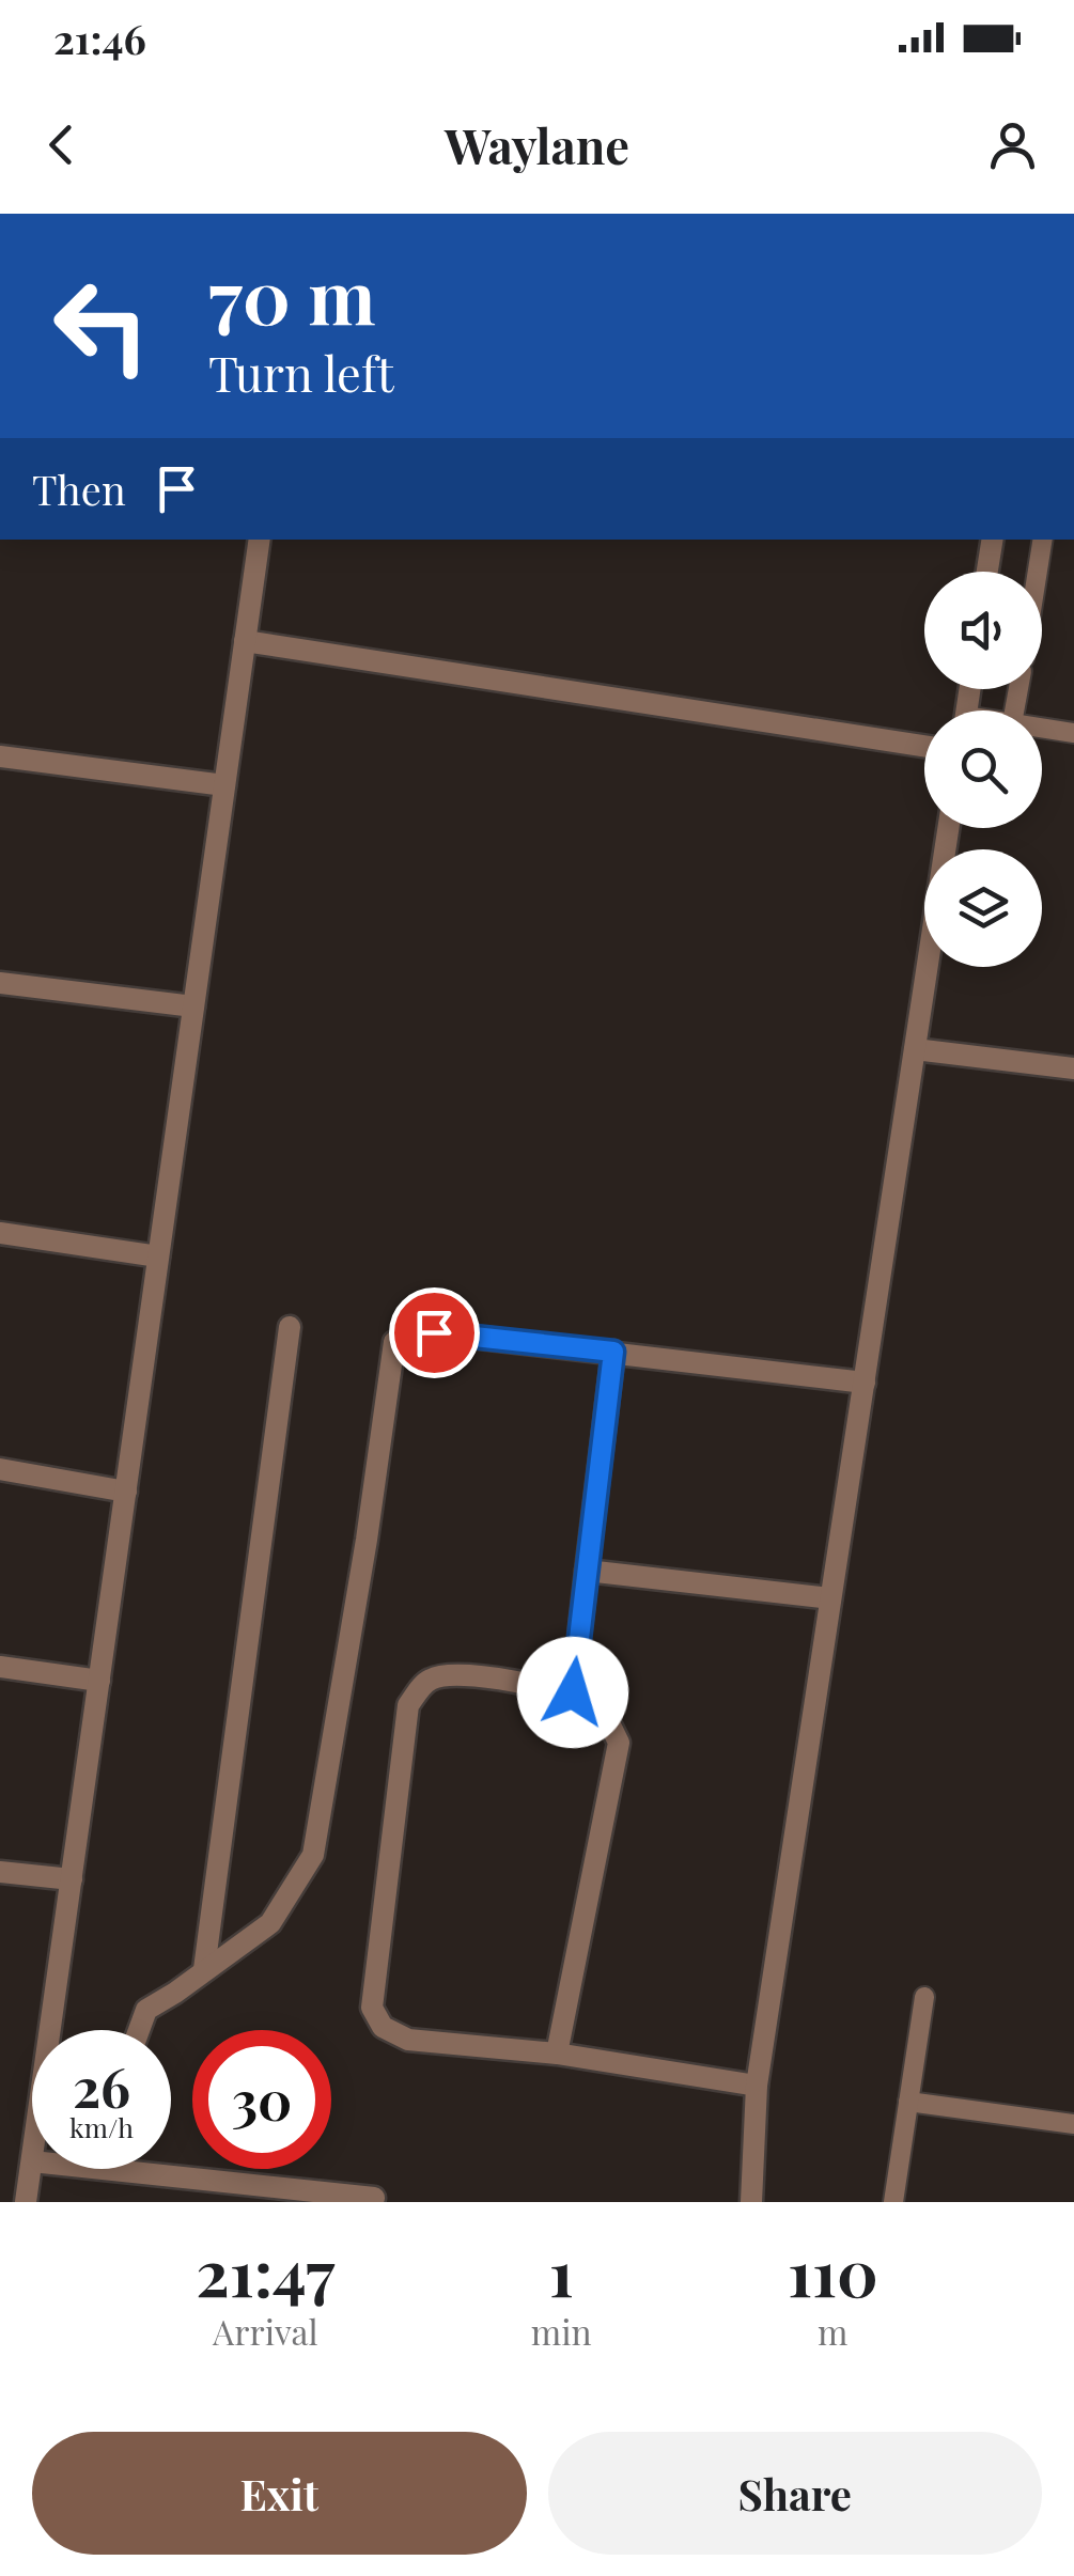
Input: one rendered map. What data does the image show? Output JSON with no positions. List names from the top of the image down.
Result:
{
  "page": {
    "status": "21:46",
    "header": "Waylane",
    "turn": ["70 m", "Turn left"],
    "then": "Then",
    "speed": "26 km/h",
    "limit": "30",
    "eta": [
      "21:47",
      "Arrival",
      "1",
      "min",
      "110",
      "m"
    ],
    "buttons": ["Exit", "Share"]
  }
}
